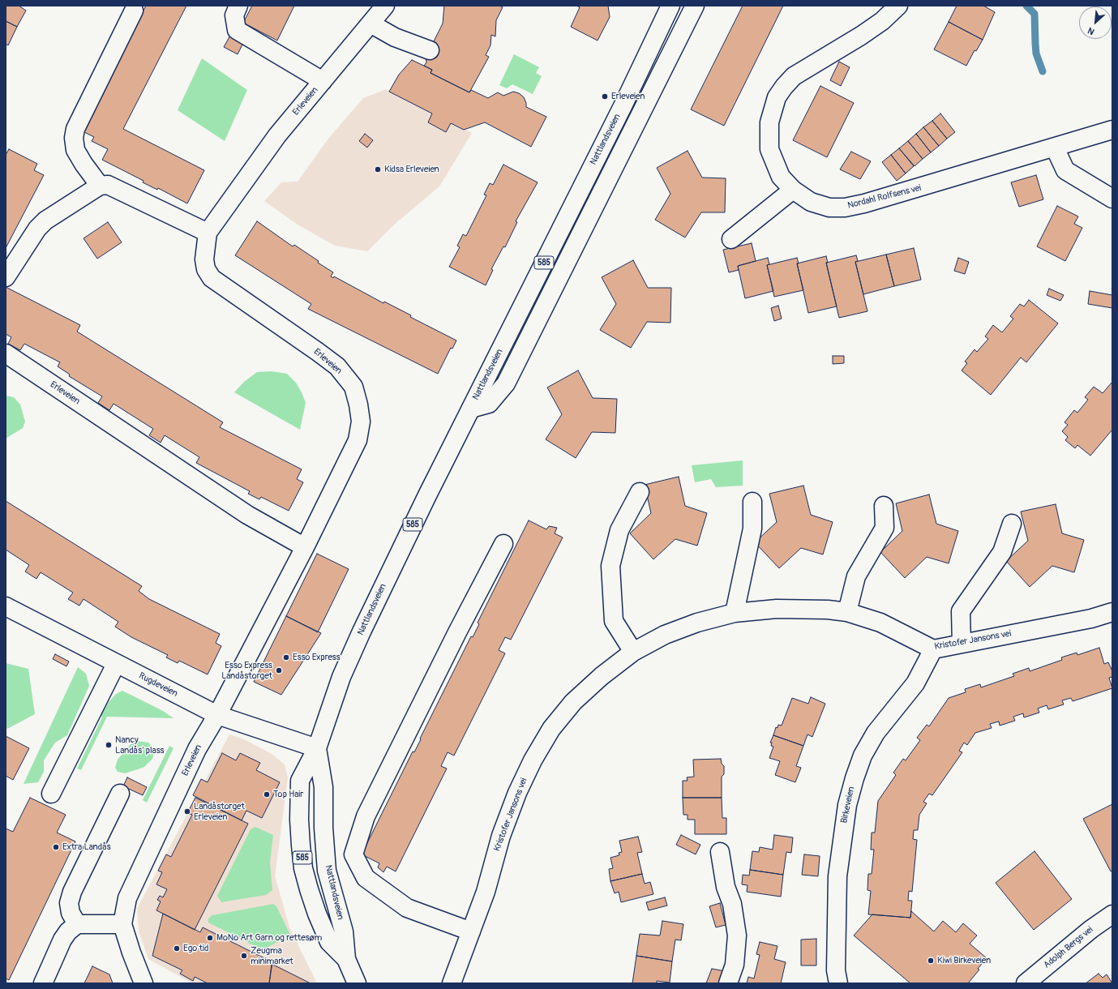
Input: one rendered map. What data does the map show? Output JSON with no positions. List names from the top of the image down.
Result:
{
  "streets": {
    "street": [
      "Erleveien",
      "Nattlandsveien",
      "Nordahl Rolfsens vei",
      "585",
      "Kristofer Jansons vei",
      "Rugdeveien",
      "Birkeveien",
      "Adolph Bergs vei"
    ]
  },
  "crossings": [
    ["Erleveien", "Rugdeveien"],
    ["Nattlandsveien", "Rugdeveien"],
    ["Kristofer Jansons vei", "Birkeveien"]
  ],
  "places": [
    "Erleveien",
    "Kidsa Erleveien",
    "Esso Express",
    "Esso Express Landåstorget",
    "Nancy Landås' plass",
    "Top Hair",
    "Landåstorget Erleveien",
    "Extra Landås",
    "MoNo Art Garn og rettesøm",
    "Ego tid",
    "Zeugma minimarket",
    "Kiwi Birkeveien"
  ],
  "north": "bottom left"
}
